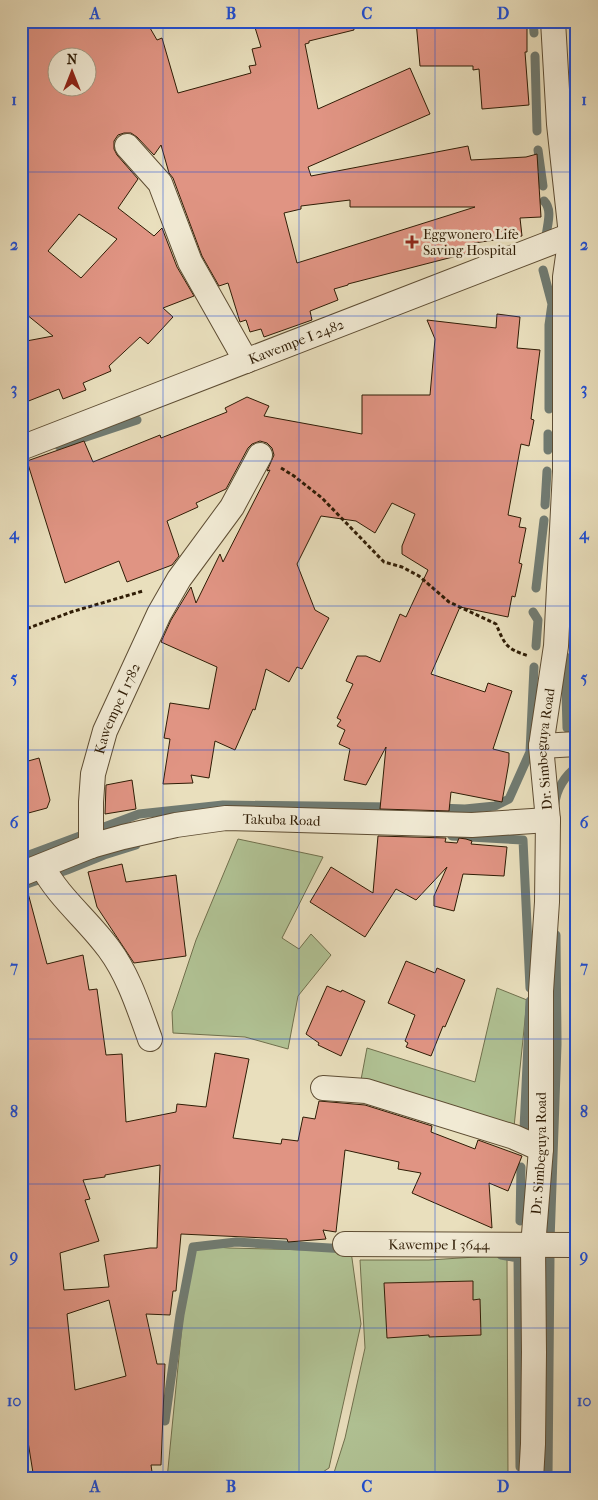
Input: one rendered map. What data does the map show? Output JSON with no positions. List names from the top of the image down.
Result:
{
  "streets": {
    "street": [
      "Kawempe I 2482",
      "Kawempe I 1782",
      "Dr. Simbeguya Road",
      "Takuba Road",
      "Kawempe I 3644"
    ]
  },
  "crossings": [
    ["Kawempe I 2482", "Dr. Simbeguya Road"],
    ["Kawempe I 1782", "Takuba Road"],
    ["Dr. Simbeguya Road", "Takuba Road"],
    ["Dr. Simbeguya Road", "Kawempe I 3644"]
  ],
  "places": {
    "health": ["Eggwonero Life Saving Hospital"]
  },
  "north": "top",
  "grid": {
    "columns": [
      "A",
      "B",
      "C",
      "D"
    ],
    "rows": [
      "1",
      "2",
      "3",
      "4",
      "5",
      "6",
      "7",
      "8",
      "9",
      "10"
    ]
  }
}
